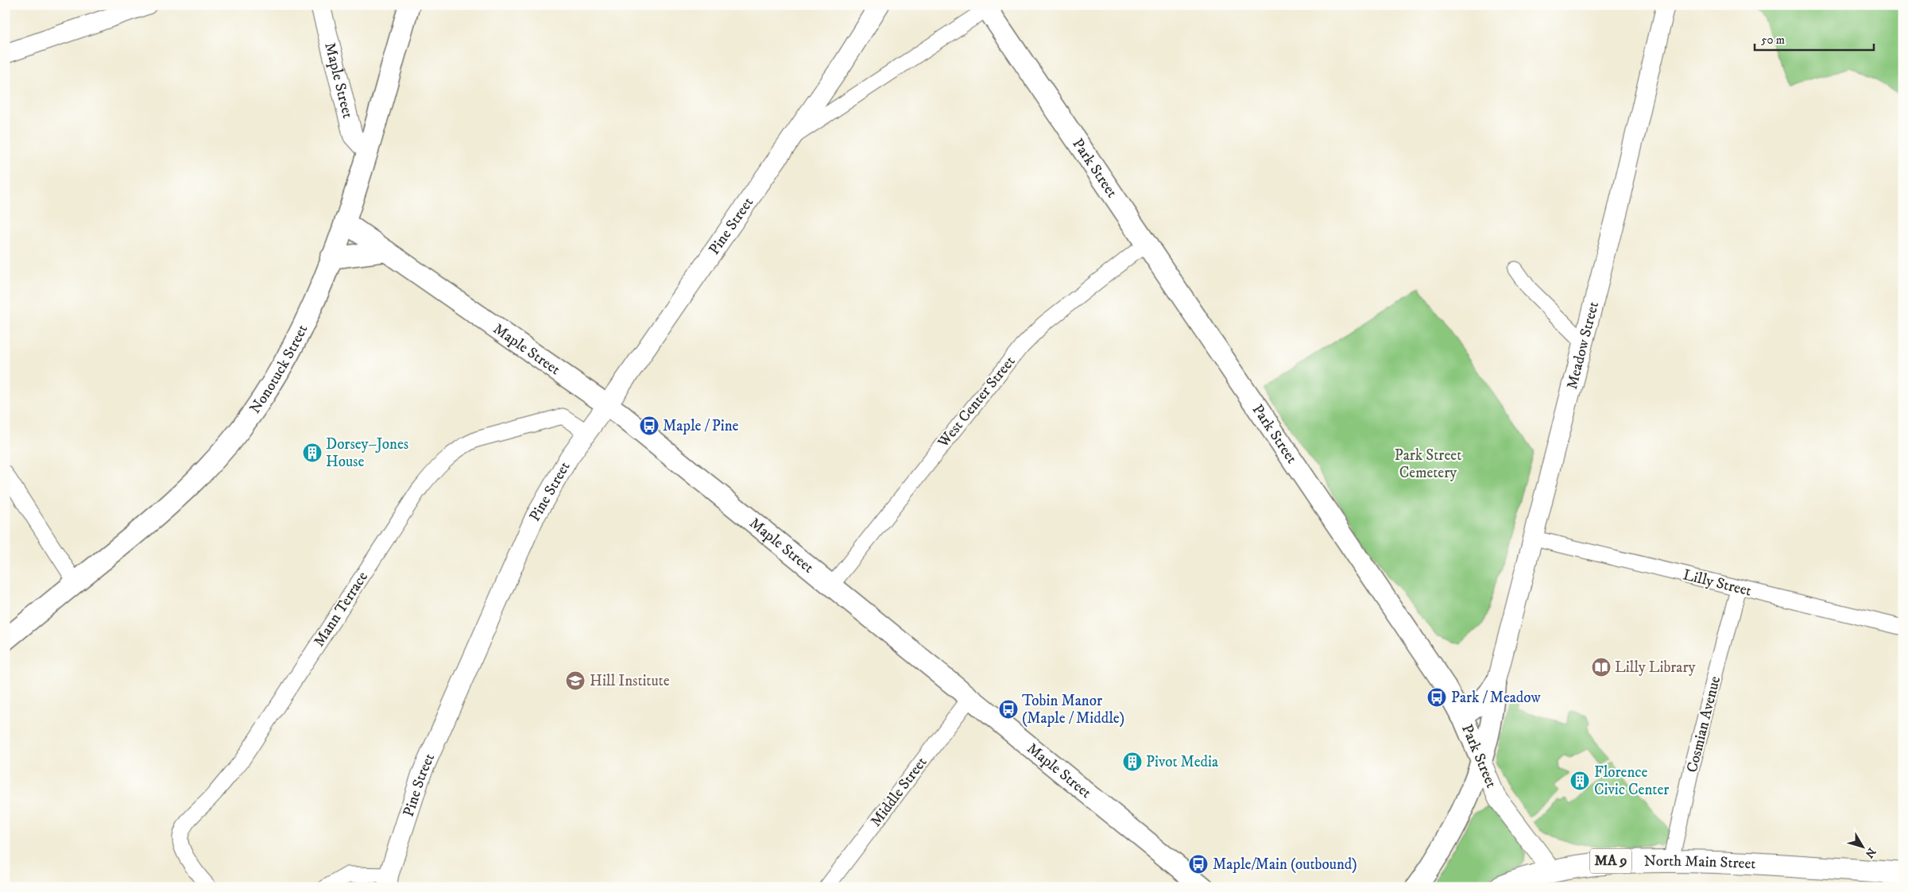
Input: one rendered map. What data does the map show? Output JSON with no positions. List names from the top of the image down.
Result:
{
  "streets": {
    "highway": ["MA 9", "North Main Street"],
    "main road": ["Maple Street", "Park Street", "Nonotuck Street"],
    "street": [
      "Pine Street",
      "Meadow Street",
      "West Center Street",
      "Lilly Street",
      "Mann Terrace",
      "Cosmian Avenue",
      "Middle Street"
    ]
  },
  "crossings": [
    ["Maple Street", "Pine Street"],
    ["Maple Street", "Nonotuck Street"],
    ["Maple Street", "West Center Street"],
    ["Maple Street", "Middle Street"],
    ["Park Street", "Pine Street"],
    ["Park Street", "West Center Street"],
    ["Park Street", "North Main Street"],
    ["Pine Street", "Mann Terrace"],
    ["Meadow Street", "Lilly Street"],
    ["Lilly Street", "Cosmian Avenue"],
    ["Cosmian Avenue", "North Main Street"]
  ],
  "parks": ["Park Street Cemetery"],
  "places": {
    "bus stop": [
      "Maple / Pine",
      "Park / Meadow",
      "Tobin Manor (Maple / Middle)",
      "Maple/Main (outbound)"
    ],
    "building": ["Dorsey–Jones House", "Pivot Media", "Florence Civic Center"],
    "library": ["Lilly Library"],
    "school or university": ["Hill Institute"]
  },
  "scale_bar": "50 m",
  "north": "bottom right"
}
